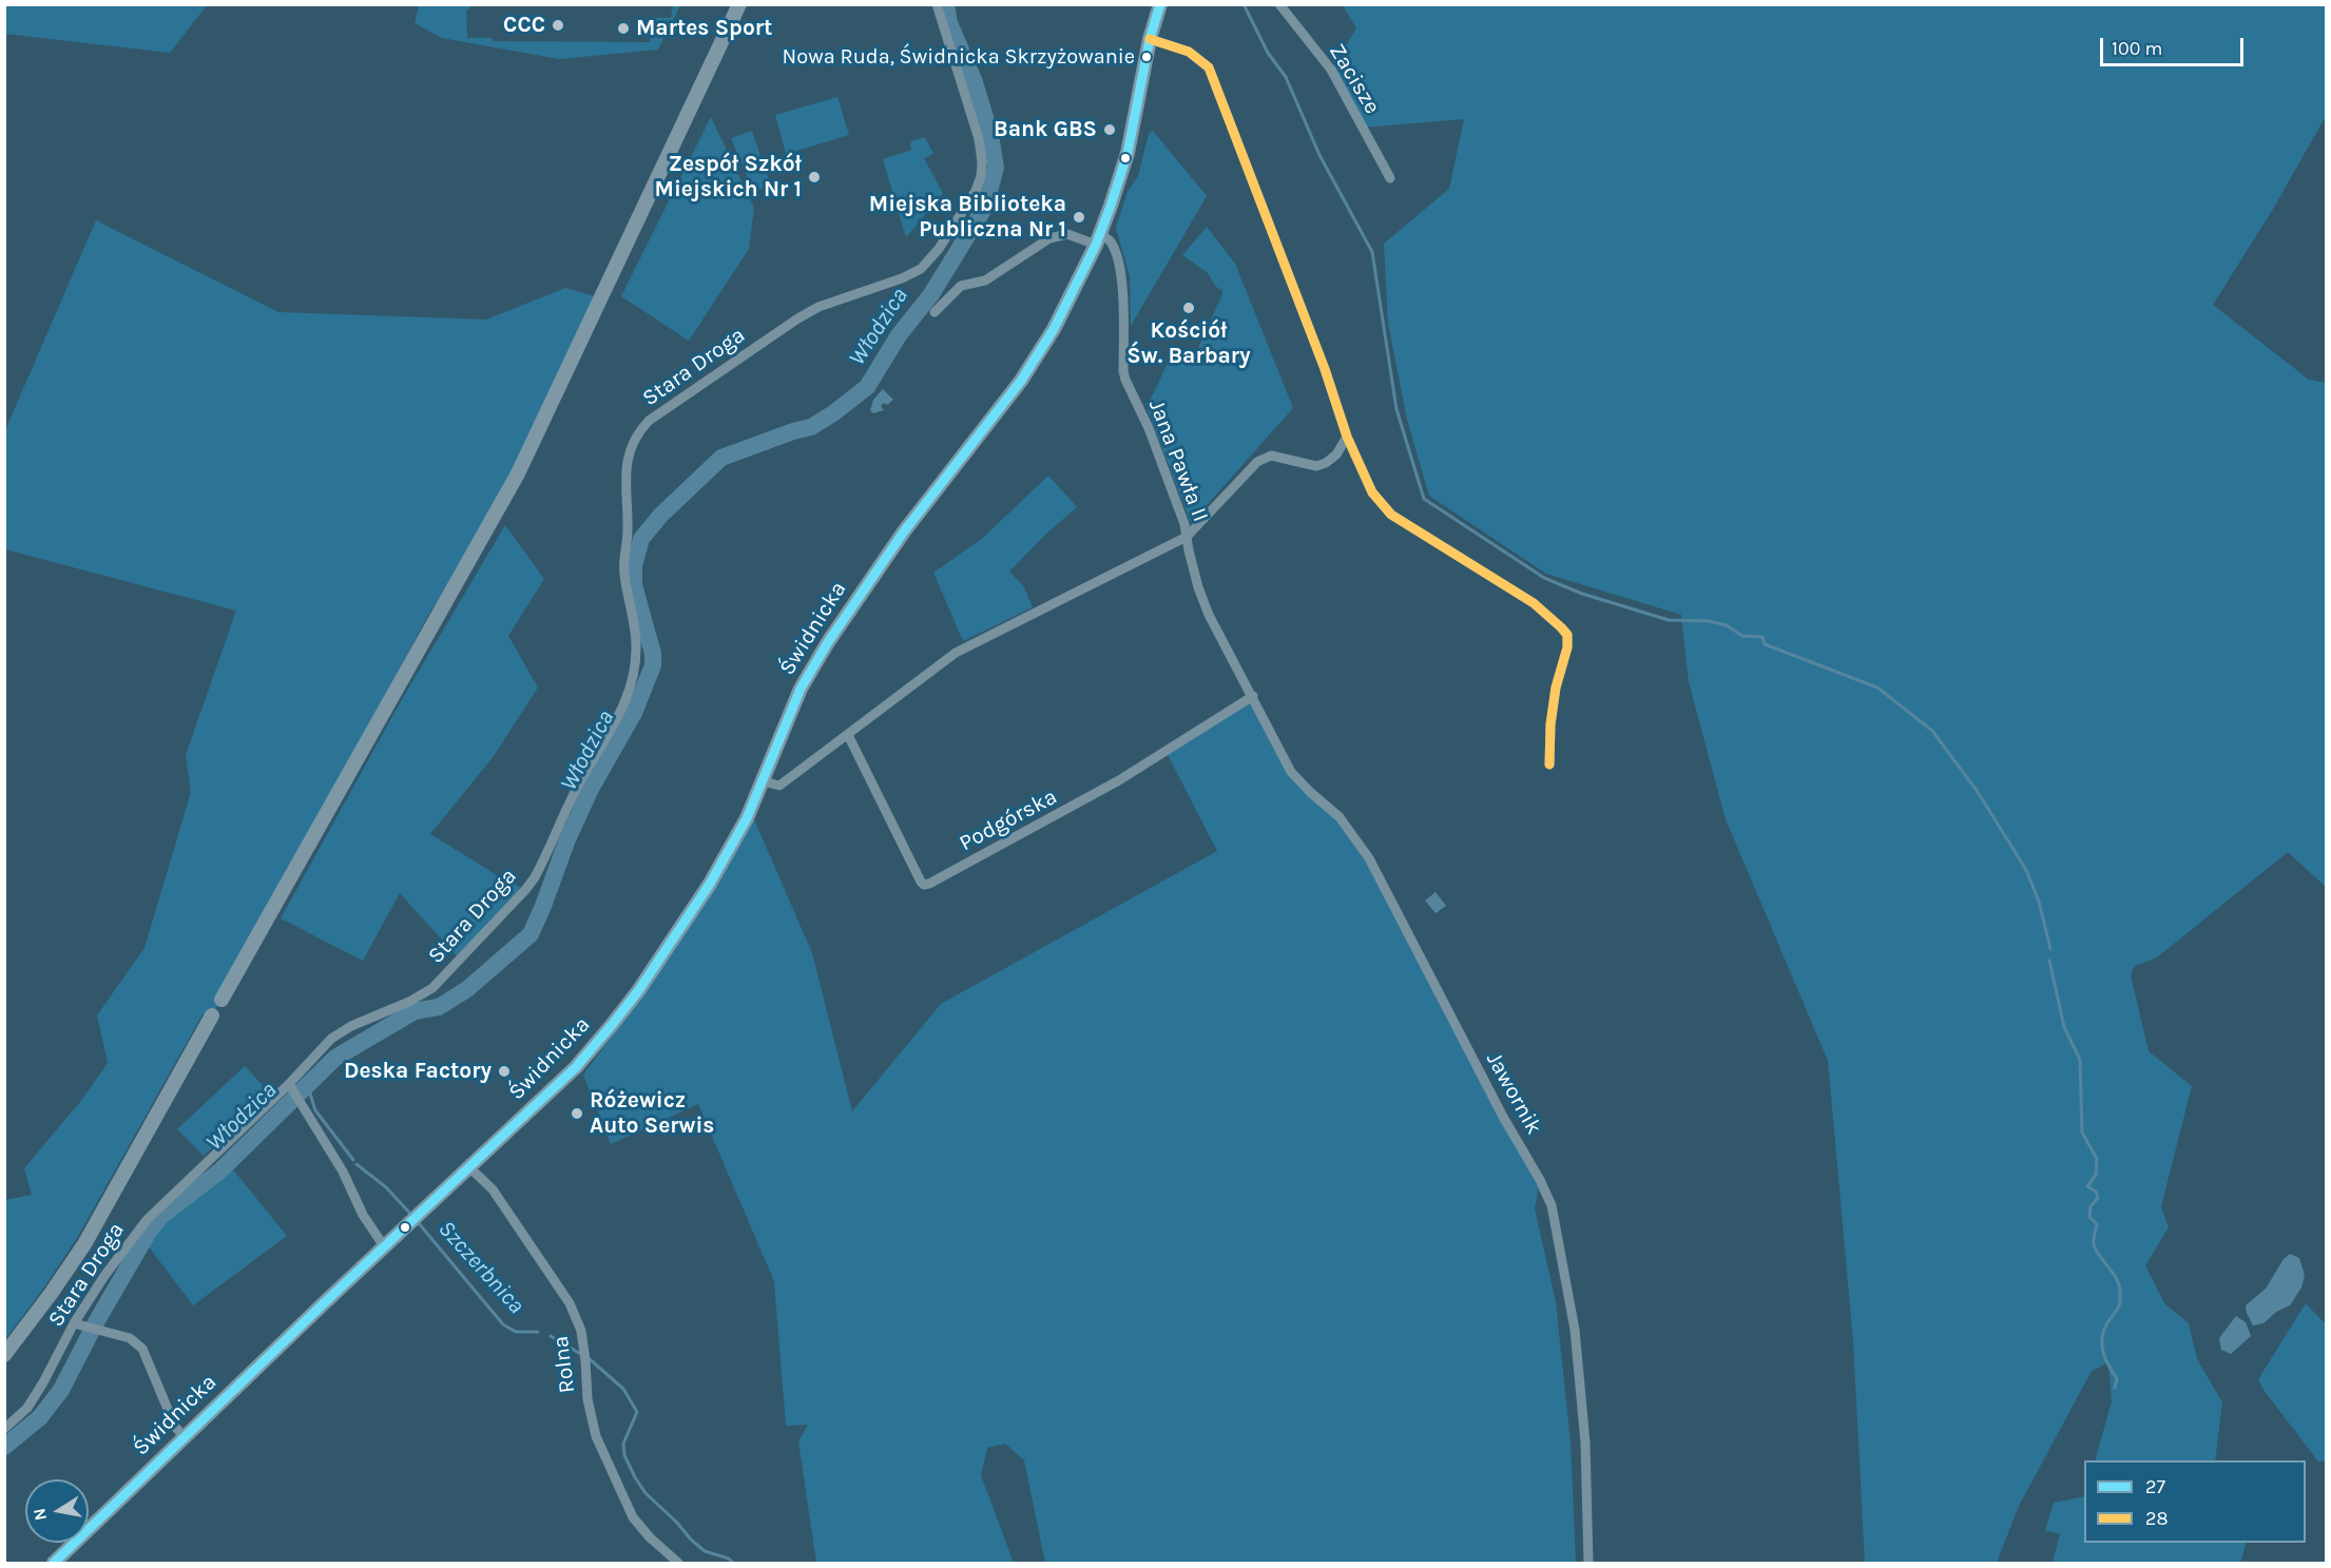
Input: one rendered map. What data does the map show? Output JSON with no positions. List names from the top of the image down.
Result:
{
  "streets": {
    "street": [
      "Zacisze",
      "Stara Droga",
      "Jana Pawła II",
      "Świdnicka",
      "Podgórska",
      "Jawornik",
      "Rolna"
    ]
  },
  "crossings": [
    ["Jana Pawła II", "Świdnicka"],
    ["Jana Pawła II", "Podgórska"],
    ["Jana Pawła II", "Jawornik"],
    ["Świdnicka", "Rolna"],
    ["Podgórska", "Jawornik"]
  ],
  "water": ["Włodzica", "Szczerbnica"],
  "places": [
    "CCC",
    "Martes Sport",
    "Nowa Ruda, Świdnicka Skrzyżowanie",
    "Bank GBS",
    "Zespół Szkół Miejskich Nr 1",
    "Miejska Biblioteka Publiczna Nr 1",
    "Kościół Św. Barbary",
    "Deska Factory",
    "Różewicz Auto Serwis"
  ],
  "lines": ["transit line 27", "transit line 28"],
  "legend": ["27", "28"],
  "scale_bar": "100 m",
  "north": "left"
}
